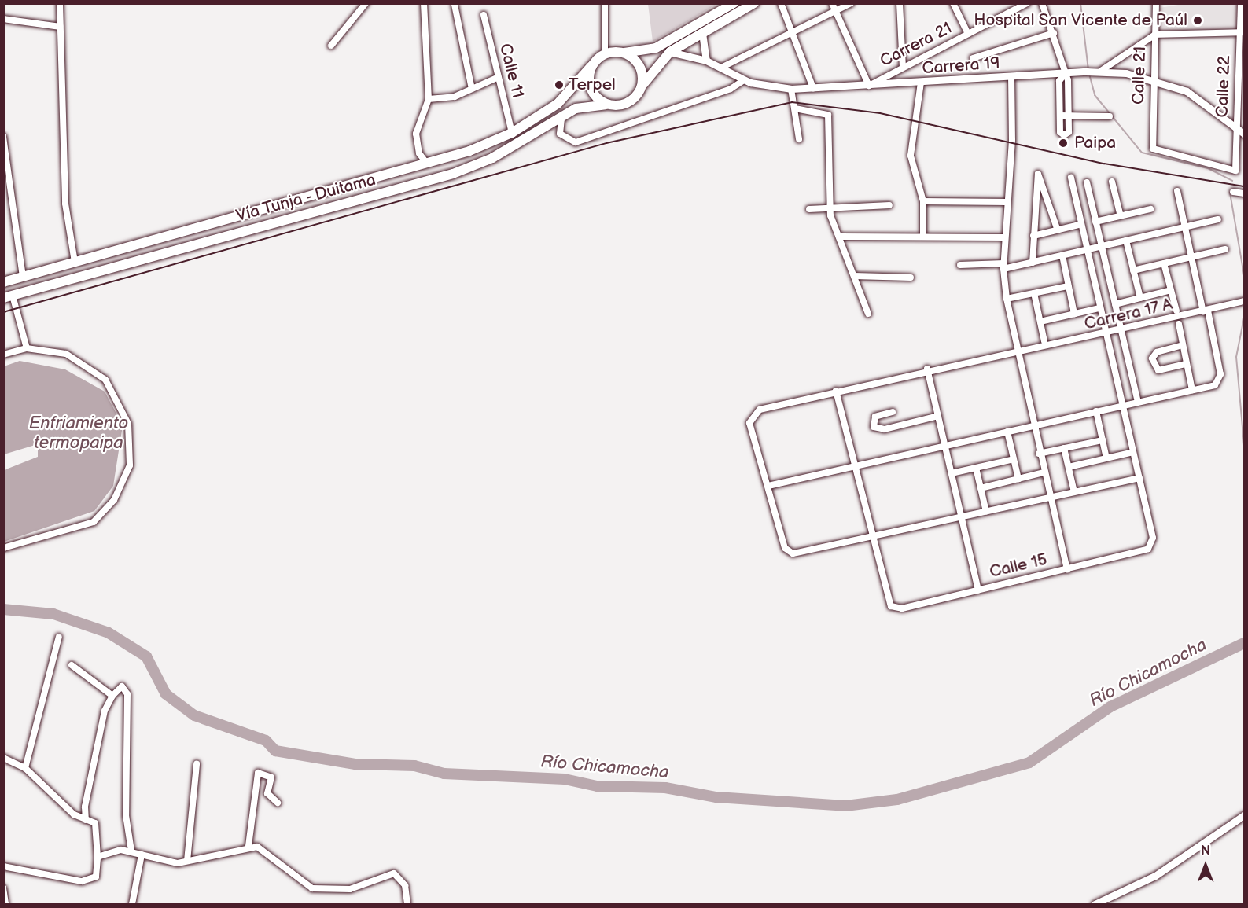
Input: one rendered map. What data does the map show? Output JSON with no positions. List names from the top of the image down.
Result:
{
  "streets": {
    "highway": ["Vía Tunja - Duitama"],
    "street": [
      "Carrera 21",
      "Carrera 19",
      "Calle 11",
      "Calle 21",
      "Calle 22",
      "Carrera 17 A",
      "Calle 15"
    ]
  },
  "crossings": [
    ["Carrera 21", "Carrera 19"],
    ["Carrera 19", "Calle 21"],
    ["Carrera 19", "Calle 22"],
    ["Calle 11", "Vía Tunja - Duitama"],
    ["Calle 21", "Calle 22"]
  ],
  "water": ["Enfriamiento termopaipa", "Río Chicamocha"],
  "places": ["Hospital San Vicente de Paúl", "Terpel", "Paipa"],
  "north": "top"
}
